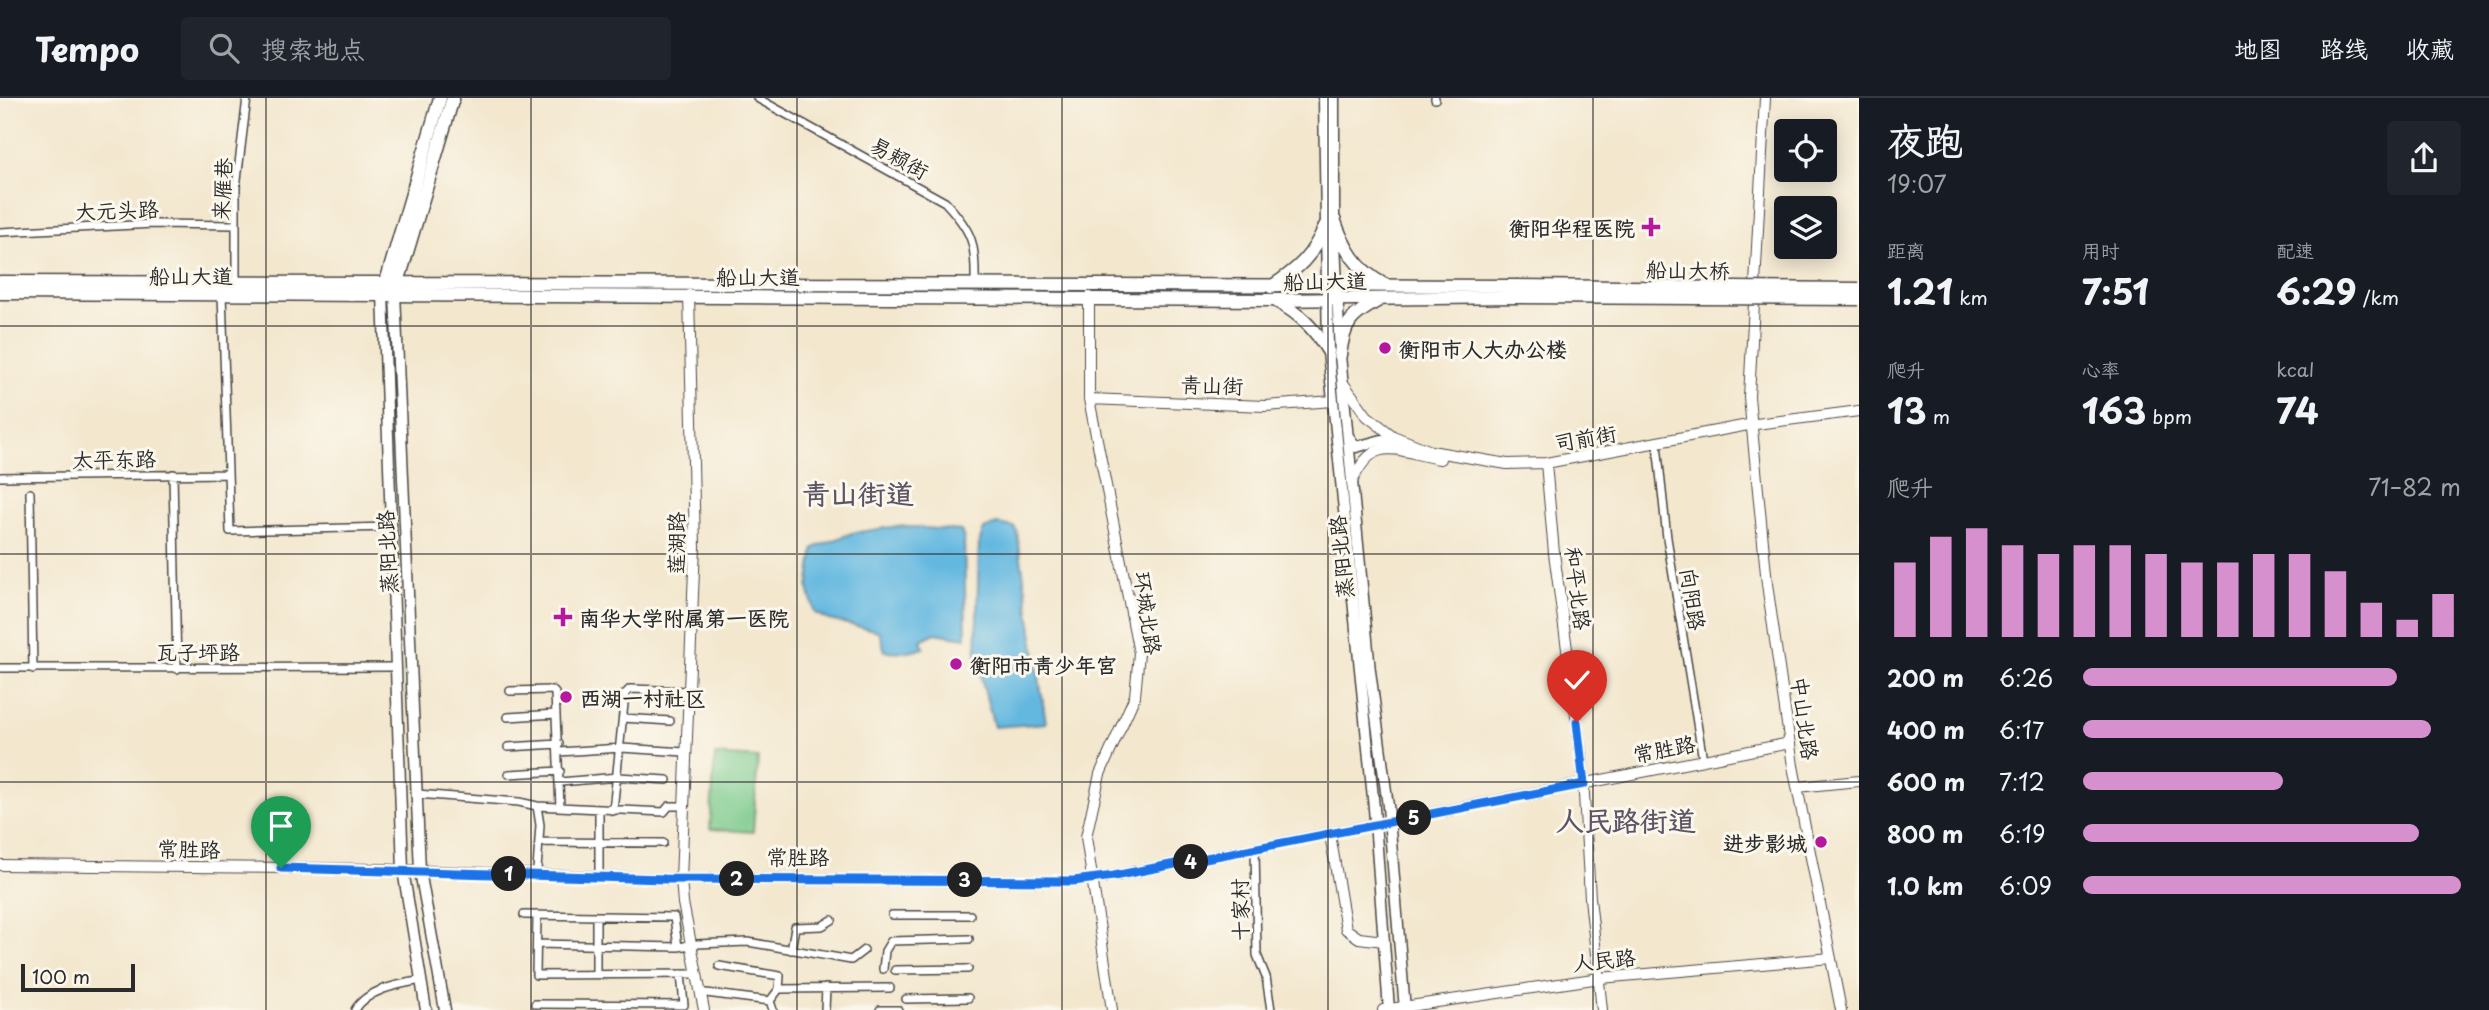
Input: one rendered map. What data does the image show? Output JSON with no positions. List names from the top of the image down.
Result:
{
  "streets": {
    "highway": ["船山大桥", "船山大道", "蒸阳北路"],
    "street": [
      "易赖街",
      "来雁巷",
      "大元头路",
      "青山街",
      "司前街",
      "太平东路",
      "莲湖路",
      "和平北路",
      "向阳路",
      "环城北路",
      "瓦子坪路",
      "中山北路",
      "常胜路",
      "十家村",
      "人民路"
    ]
  },
  "crossings": [
    ["易赖街", "船山大道"],
    ["来雁巷", "大元头路"],
    ["来雁巷", "船山大道"],
    ["船山大桥", "船山大道"],
    ["船山大道", "莲湖路"],
    ["船山大道", "蒸阳北路"],
    ["船山大道", "环城北路"],
    ["青山街", "蒸阳北路"],
    ["青山街", "环城北路"],
    ["司前街", "蒸阳北路"],
    ["司前街", "和平北路"],
    ["司前街", "向阳路"],
    ["司前街", "中山北路"],
    ["莲湖路", "常胜路"],
    ["蒸阳北路", "瓦子坪路"],
    ["蒸阳北路", "常胜路"],
    ["蒸阳北路", "人民路"],
    ["和平北路", "常胜路"],
    ["和平北路", "人民路"],
    ["向阳路", "常胜路"],
    ["环城北路", "常胜路"],
    ["中山北路", "常胜路"],
    ["中山北路", "人民路"],
    ["常胜路", "十家村"]
  ],
  "districts": ["青山街道", "人民路街道"],
  "places": {
    "health": ["衡阳华程医院", "南华大学附属第一医院"],
    "other": [
      "衡阳市人大办公楼",
      "衡阳市青少年宫",
      "西湖一村社区",
      "进步影城"
    ]
  },
  "scale_bar": "100 m",
  "page": {
    "header": "Tempo",
    "search": "搜索地点",
    "nav": ["地图", "路线", "收藏"],
    "heading": ["夜跑", "19:07"],
    "stats": [
      ["距离", "1.21 km"],
      ["用时", "7:51"],
      ["配速", "6:29 /km"],
      ["爬升", "13 m"],
      ["心率", "163 bpm"],
      ["kcal", "74"]
    ],
    "chart": ["爬升", "71–82 m"],
    "list": [
      {
        "name": "200 m",
        "note": "6:26"
      },
      {
        "name": "400 m",
        "note": "6:17"
      },
      {
        "name": "600 m",
        "note": "7:12"
      },
      {
        "name": "800 m",
        "note": "6:19"
      },
      {
        "name": "1.0 km",
        "note": "6:09"
      }
    ],
    "pins": [
      "5",
      "4",
      "1",
      "2",
      "3"
    ],
    "scale": "100 m"
  }
}
